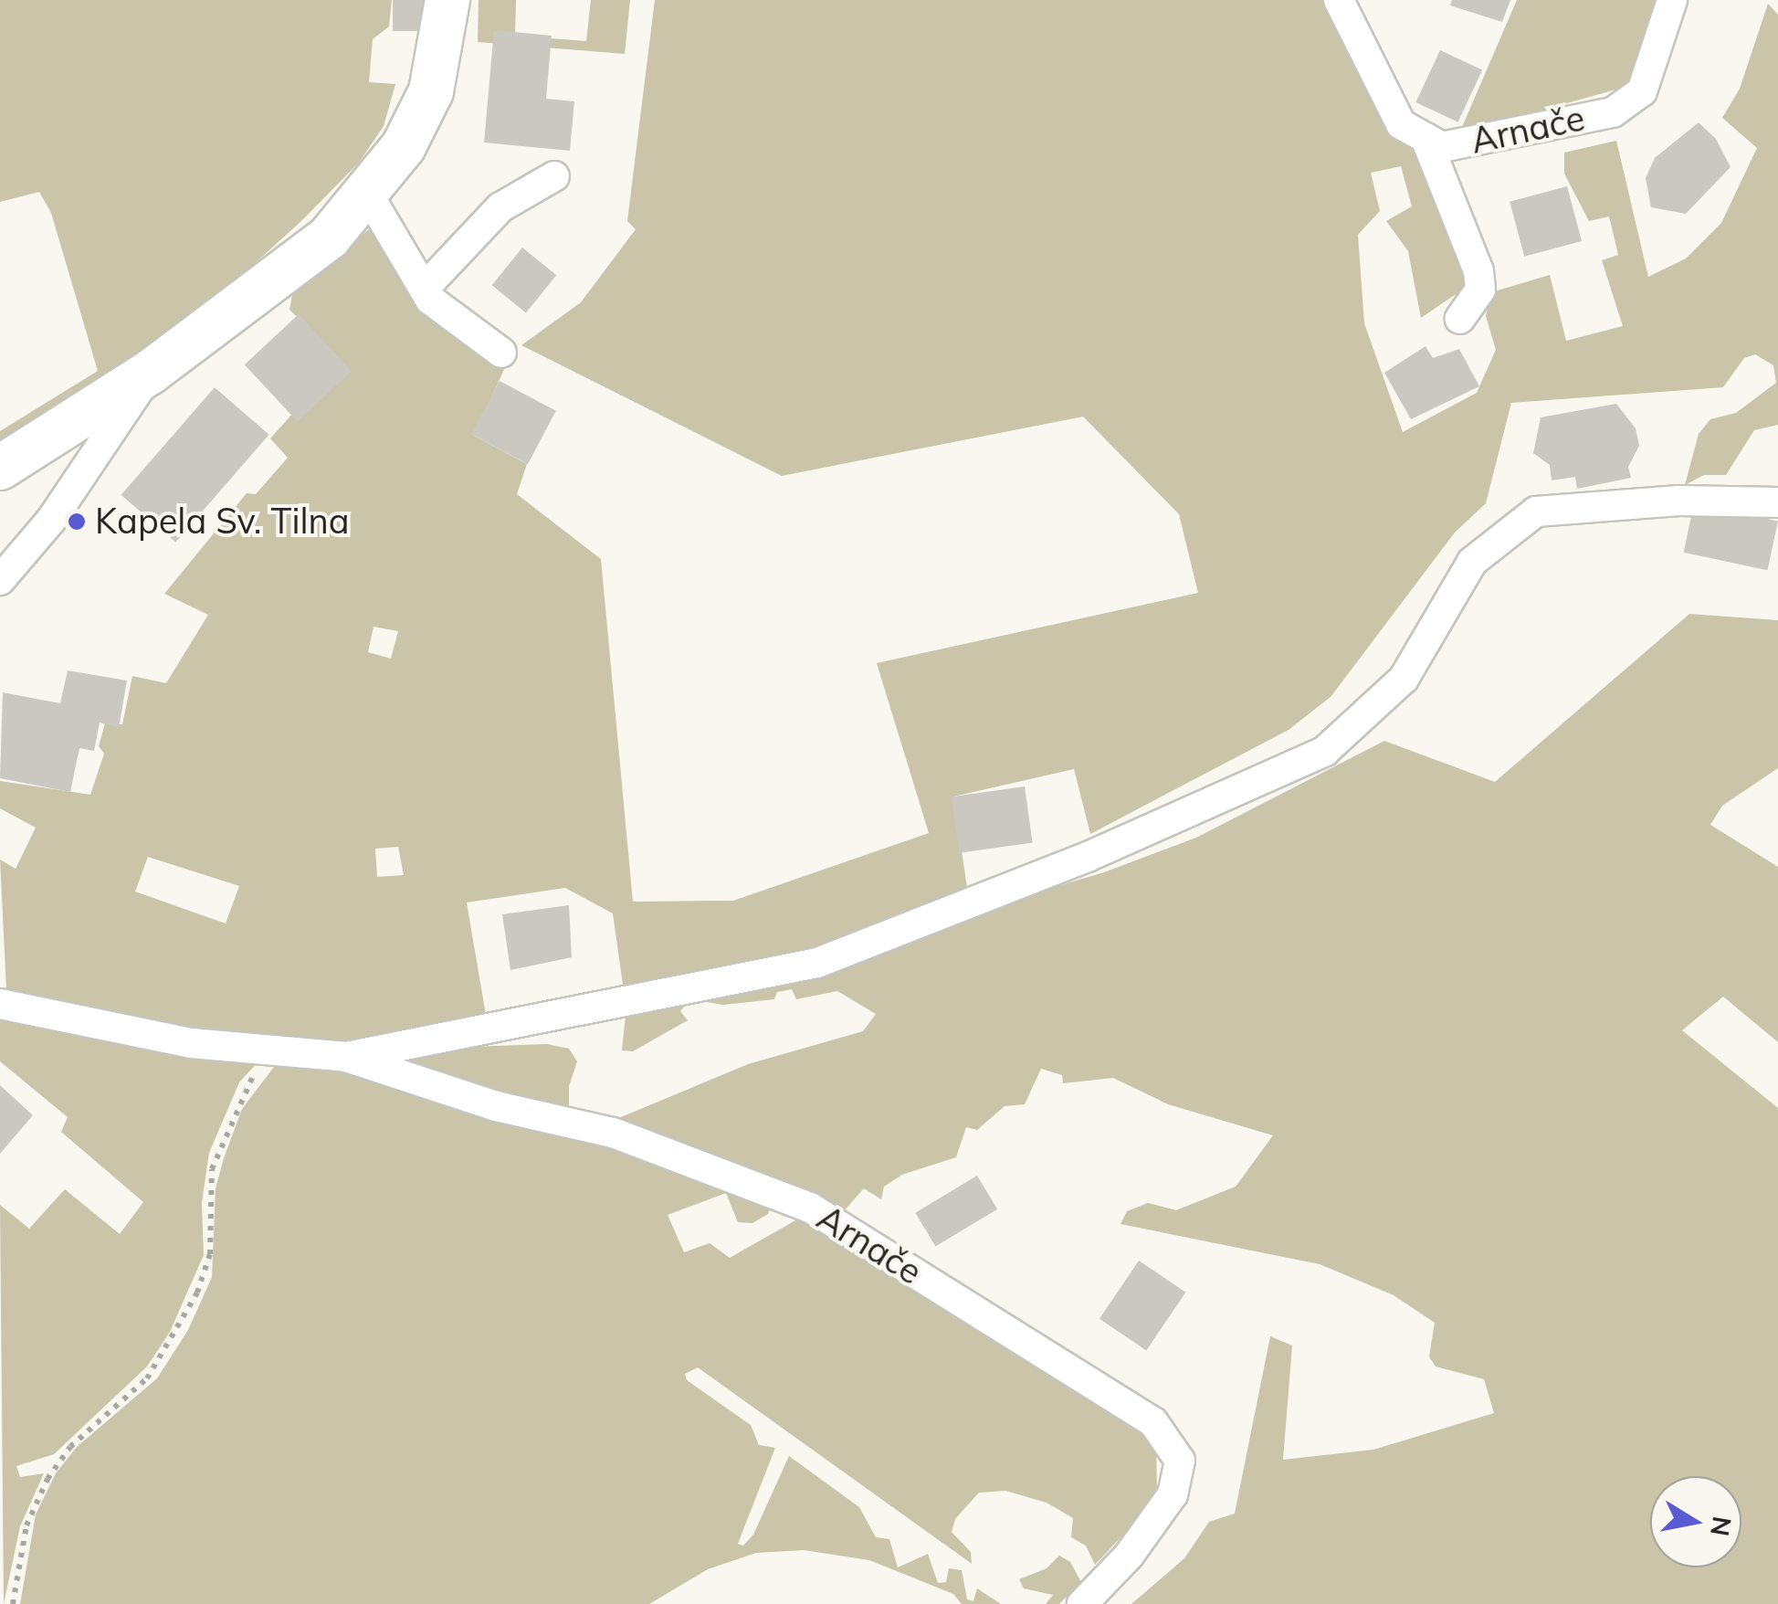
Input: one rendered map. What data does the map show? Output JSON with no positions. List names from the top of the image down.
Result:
{
  "streets": {
    "street": ["Arnače"]
  },
  "places": ["Kapela Sv. Tilna"],
  "north": "right"
}
